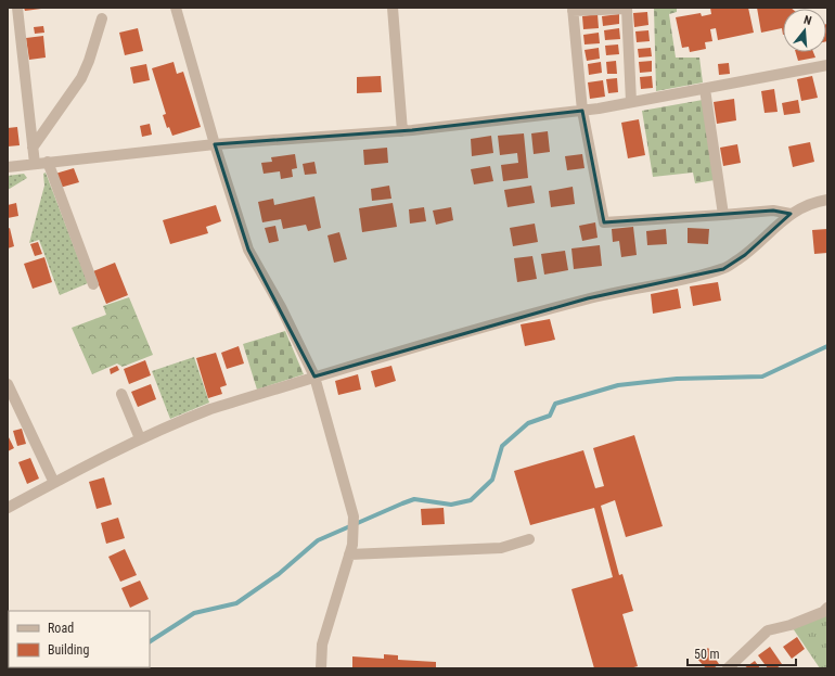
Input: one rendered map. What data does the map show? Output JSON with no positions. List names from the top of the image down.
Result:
{
  "legend": ["Road", "Building"],
  "scale_bar": "50 m",
  "north": "top"
}
